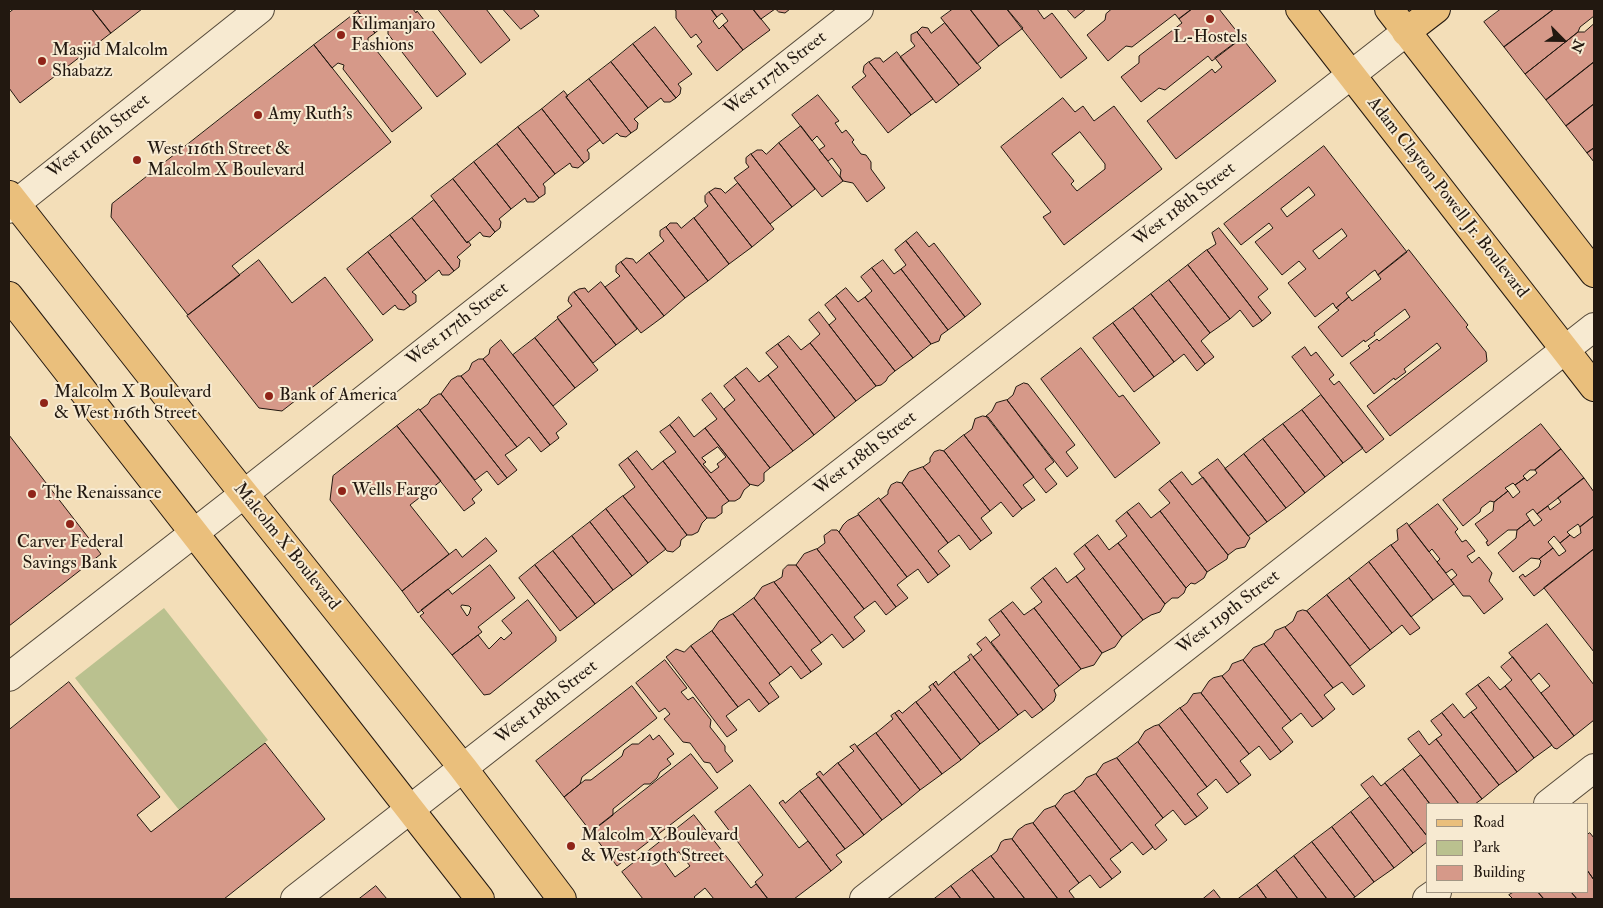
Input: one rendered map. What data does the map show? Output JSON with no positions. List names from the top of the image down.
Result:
{
  "streets": {
    "main road": ["Adam Clayton Powell Jr. Boulevard", "West 118th Street", "Malcolm X Boulevard"],
    "street": ["West 117th Street", "West 116th Street", "West 119th Street"]
  },
  "crossings": [
    ["West 117th Street", "Malcolm X Boulevard"],
    ["West 116th Street", "Malcolm X Boulevard"],
    ["Adam Clayton Powell Jr. Boulevard", "West 118th Street"],
    ["Adam Clayton Powell Jr. Boulevard", "West 119th Street"],
    ["West 118th Street", "Malcolm X Boulevard"]
  ],
  "places": [
    "L-Hostels",
    "Kilimanjaro Fashions",
    "Masjid Malcolm Shabazz",
    "Amy Ruth's",
    "West 116th Street & Malcolm X Boulevard",
    "Bank of America",
    "Malcolm X Boulevard & West 116th Street",
    "Wells Fargo",
    "The Renaissance",
    "Carver Federal Savings Bank",
    "Malcolm X Boulevard & West 119th Street"
  ],
  "legend": ["Road", "Park", "Building"],
  "north": "bottom right"
}
